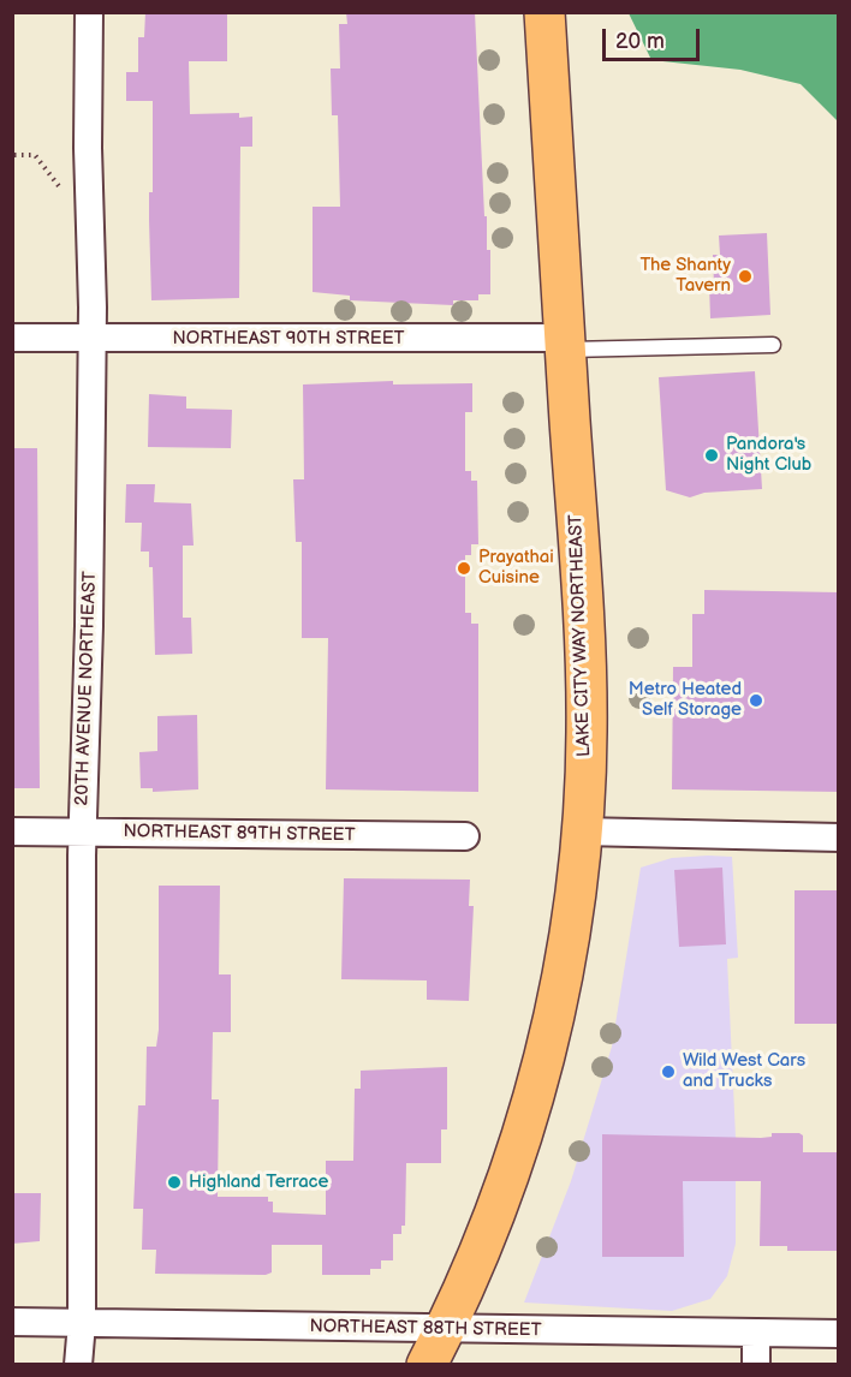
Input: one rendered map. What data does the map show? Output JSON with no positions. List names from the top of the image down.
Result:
{
  "streets": {
    "main road": ["LAKE CITY WAY NORTHEAST"],
    "street": [
      "NORTHEAST 90TH STREET",
      "20TH AVENUE NORTHEAST",
      "NORTHEAST 89TH STREET",
      "NORTHEAST 88TH STREET"
    ]
  },
  "crossings": [
    ["NORTHEAST 90TH STREET", "LAKE CITY WAY NORTHEAST"],
    ["NORTHEAST 90TH STREET", "20TH AVENUE NORTHEAST"],
    ["LAKE CITY WAY NORTHEAST", "NORTHEAST 88TH STREET"],
    ["20TH AVENUE NORTHEAST", "NORTHEAST 89TH STREET"],
    ["20TH AVENUE NORTHEAST", "NORTHEAST 88TH STREET"]
  ],
  "places": [
    "The Shanty Tavern",
    "Pandora's Night Club",
    "Prayathai Cuisine",
    "Metro Heated Self Storage",
    "Wild West Cars and Trucks",
    "Highland Terrace"
  ],
  "scale_bar": "20 m"
}
